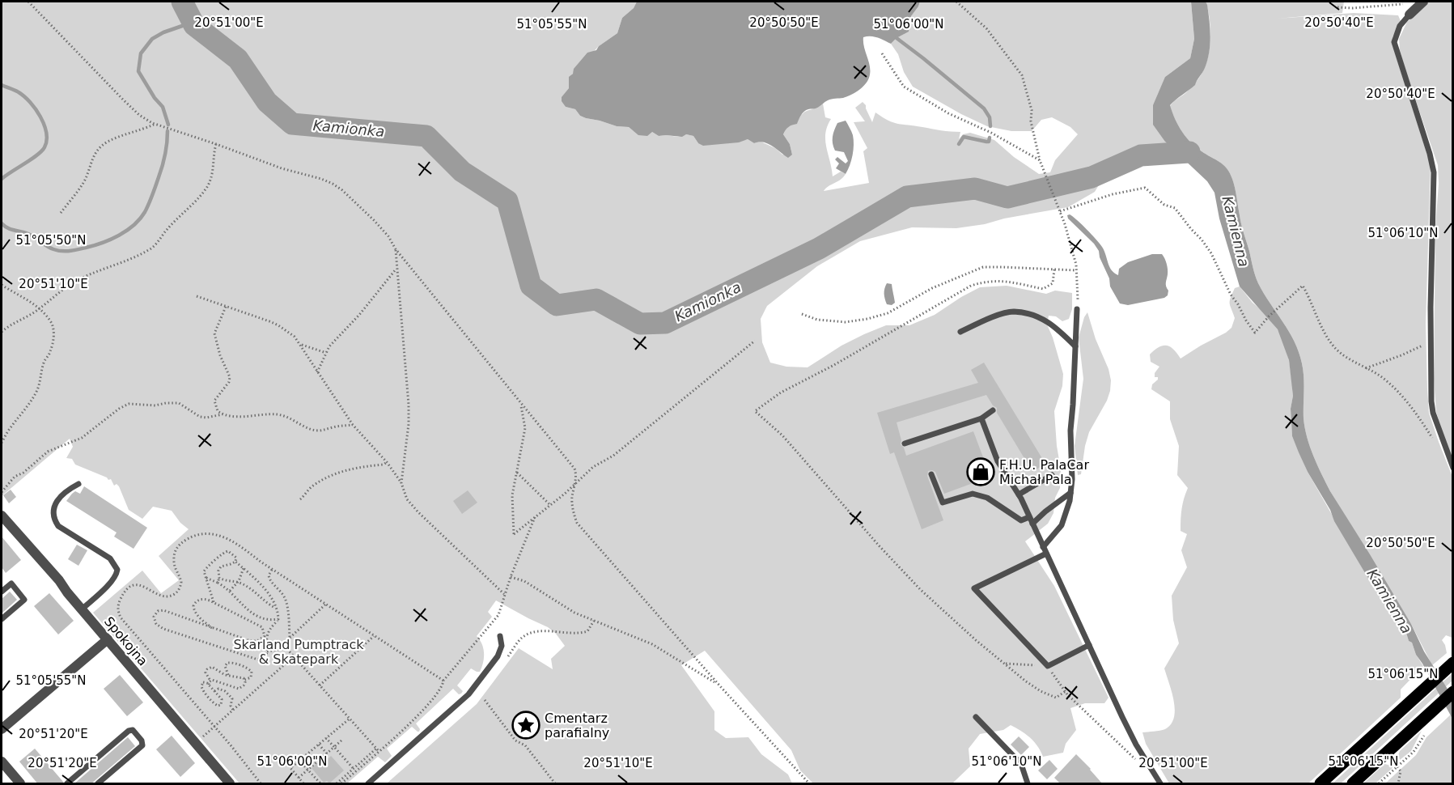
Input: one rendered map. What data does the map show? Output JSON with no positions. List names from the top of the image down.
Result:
{
  "streets": {
    "street": ["Spokojna"]
  },
  "water": ["Kamionka", "Kamienna"],
  "parks": ["Skarland Pumptrack & Skatepark"],
  "places": {
    "shop": ["F.H.U. PalaCar Michał Pala"],
    "place": ["Cmentarz parafialny"]
  },
  "coordinates": [
    "20°51'00\"E",
    "20°50'50\"E",
    "20°50'40\"E",
    "51°05'55\"N",
    "51°06'00\"N",
    "51°06'10\"N",
    "51°05'50\"N",
    "20°51'10\"E",
    "51°06'15\"N",
    "20°51'20\"E"
  ]
}
